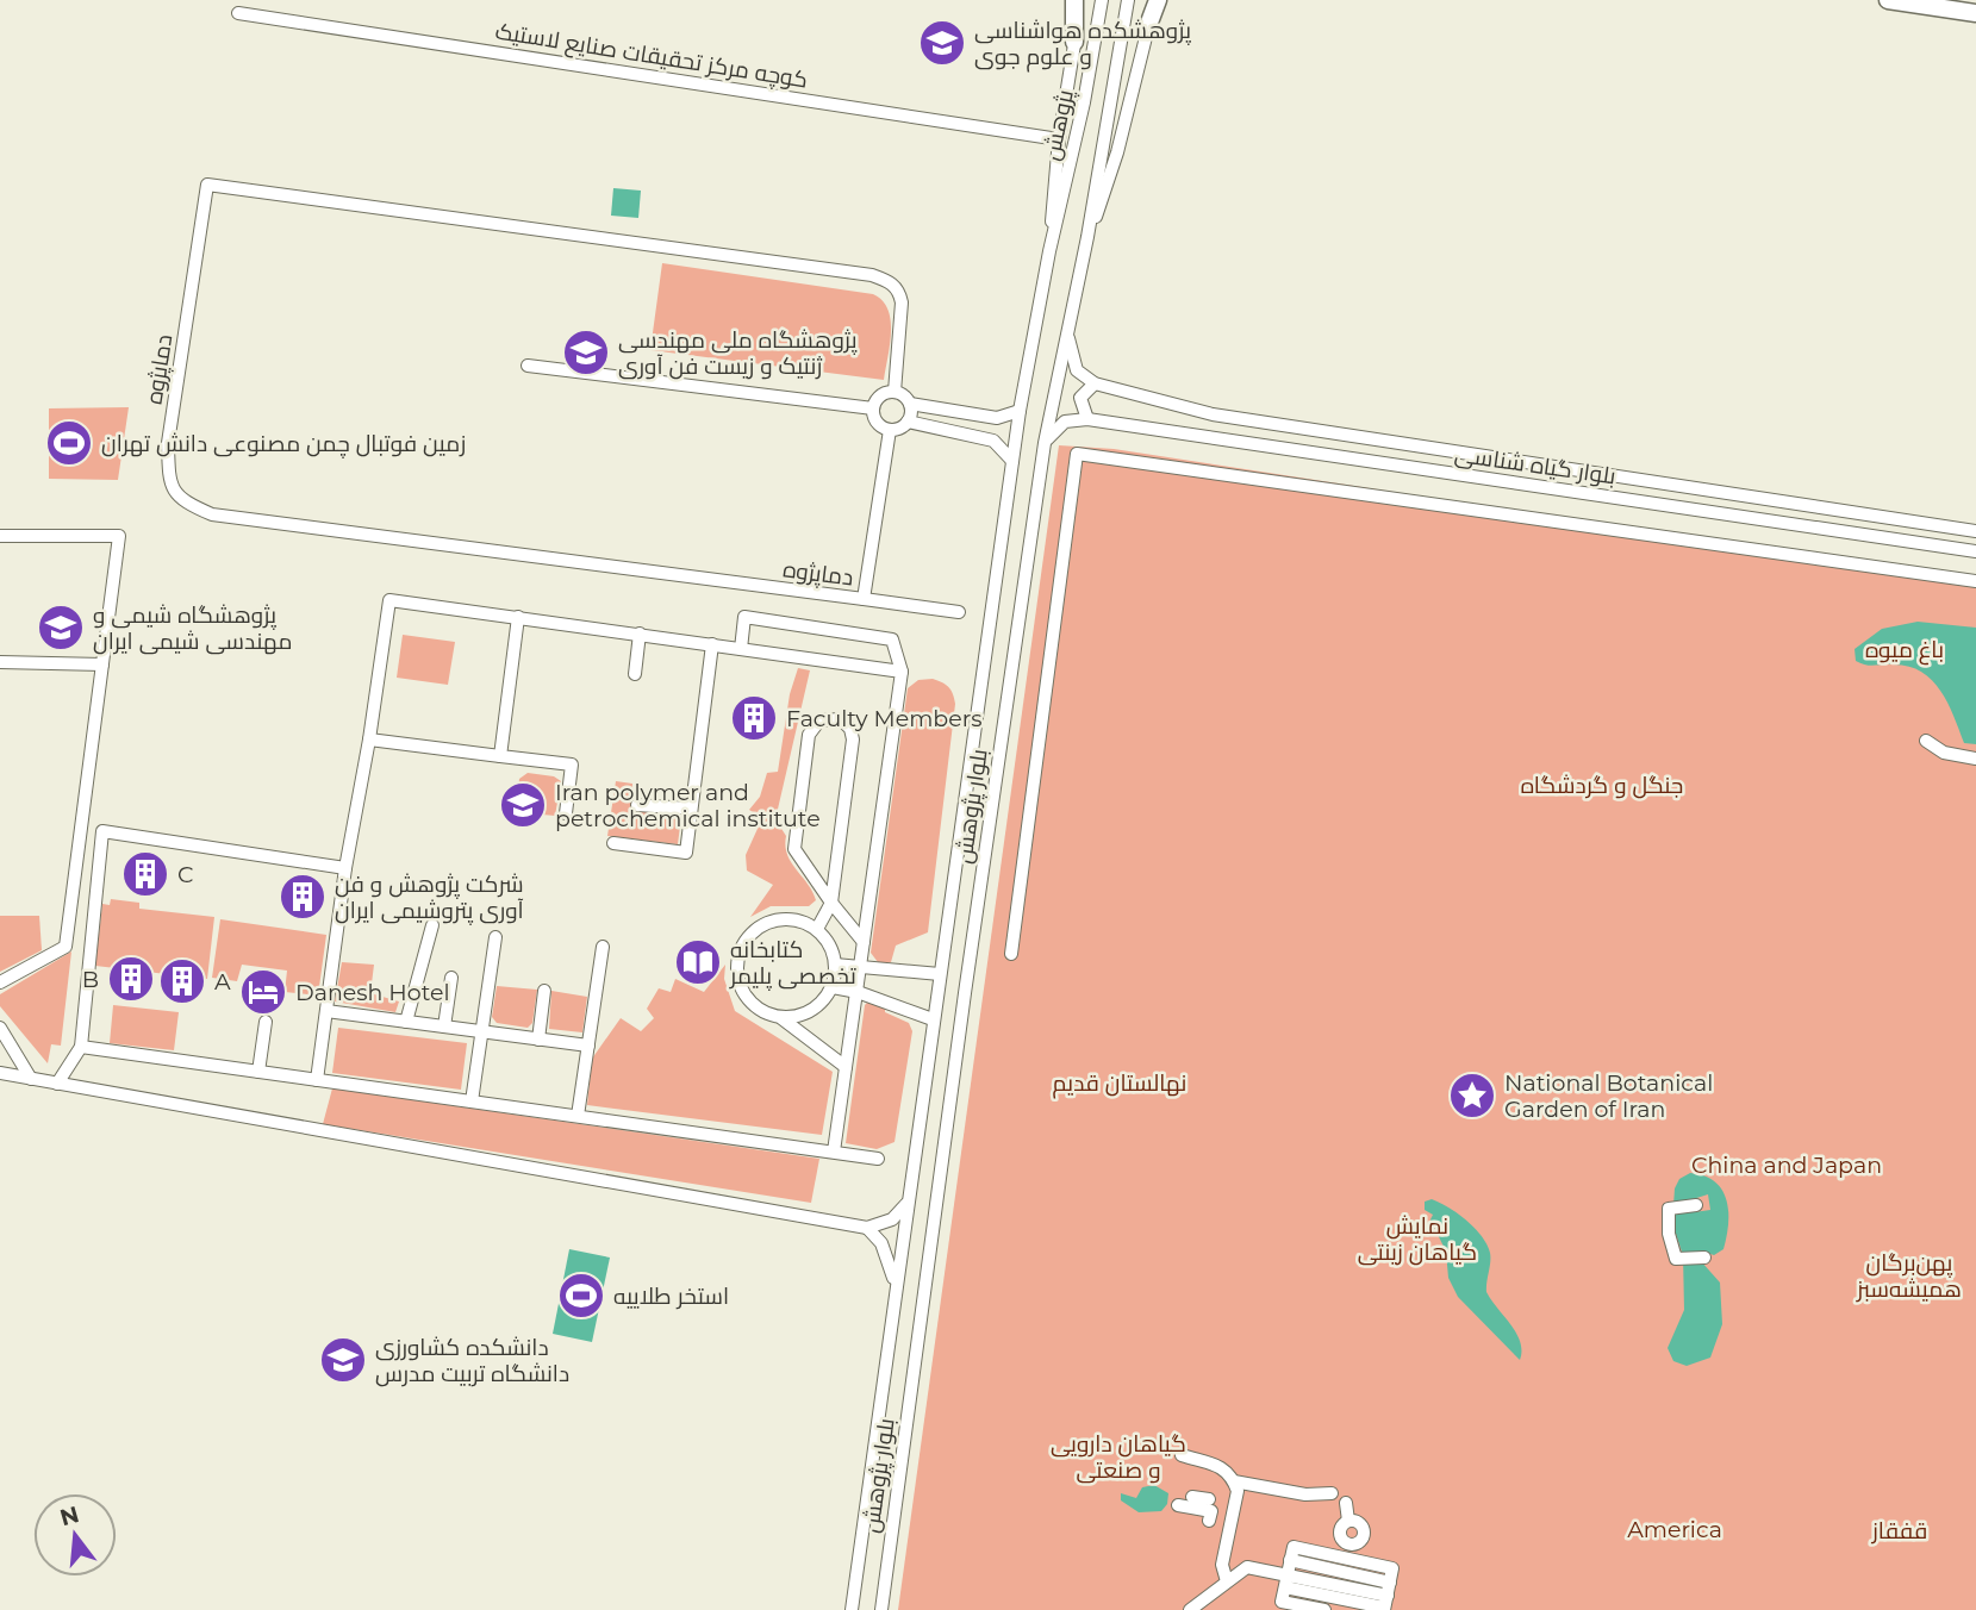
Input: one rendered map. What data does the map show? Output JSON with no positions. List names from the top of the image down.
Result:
{
  "streets": {
    "street": [
      "کوچه مرکز تحقیقات صنایع لاستیک",
      "پژوهش",
      "دماپژوه",
      "بلوار گیاه شناسی",
      "بلوار پژوهش"
    ]
  },
  "crossings": [
    ["پژوهش", "بلوار پژوهش"]
  ],
  "parks": [
    "باغ میوه",
    "جنگل و گردشگاه",
    "نهالستان قدیم",
    "China and Japan",
    "نمایش گیاهان زینتی",
    "پهن‌برگان همیشه‌سبز",
    "گیاهان دارویی و صنعتی",
    "America",
    "قفقاز"
  ],
  "places": {
    "school or university": [
      "پژوهشکده هواشناسی و علوم جوی",
      "پژوهشگاه ملی مهندسی ژنتیک و زیست فن آوری",
      "پژوهشگاه شیمی و مهندسی شیمی ایران",
      "Iran polymer and petrochemical institute",
      "دانشکده کشاورزی دانشگاه تربیت مدرس"
    ],
    "sports": ["زمین فوتبال چمن مصنوعی دانش تهران", "استخر طلاییه"],
    "building": [
      "Faculty Members",
      "C",
      "شرکت پژوهش و فن آوری پتروشیمی ایران",
      "B",
      "A"
    ],
    "library": ["کتابخانه تخصصی پلیمر"],
    "hotel": ["Danesh Hotel"],
    "place": ["National Botanical Garden of Iran"]
  },
  "north": "top"
}
